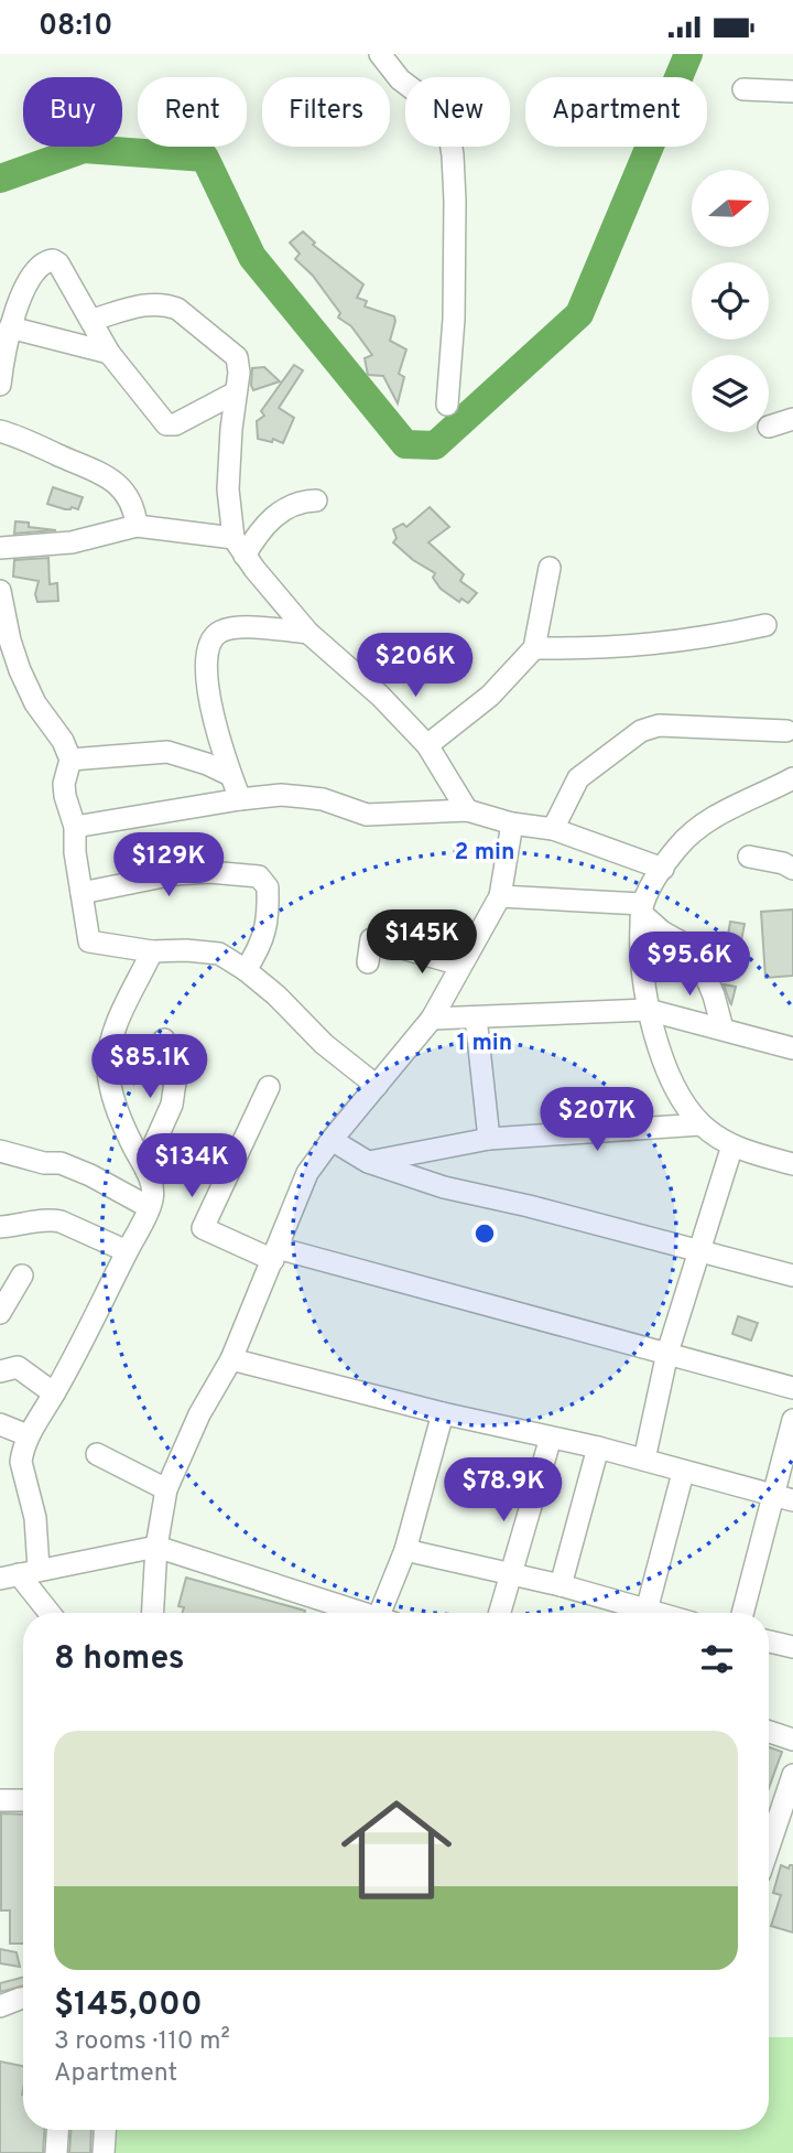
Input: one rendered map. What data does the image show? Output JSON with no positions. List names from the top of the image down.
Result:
{
  "north": "right",
  "page": {
    "status": "08:10",
    "chip": [
      "Buy",
      "Rent",
      "Filters",
      "New",
      "Apartment"
    ],
    "price": [
      "$206K",
      "$129K",
      "$145K",
      "$95.6K",
      "$85.1K",
      "$207K",
      "$134K",
      "$78.9K"
    ],
    "heading": "8 homes",
    "list": [
      {
        "name": "$145,000",
        "note": "3 rooms · 110 m² · Apartment"
      }
    ]
  },
  "rings": ["2 min", "1 min"]
}
